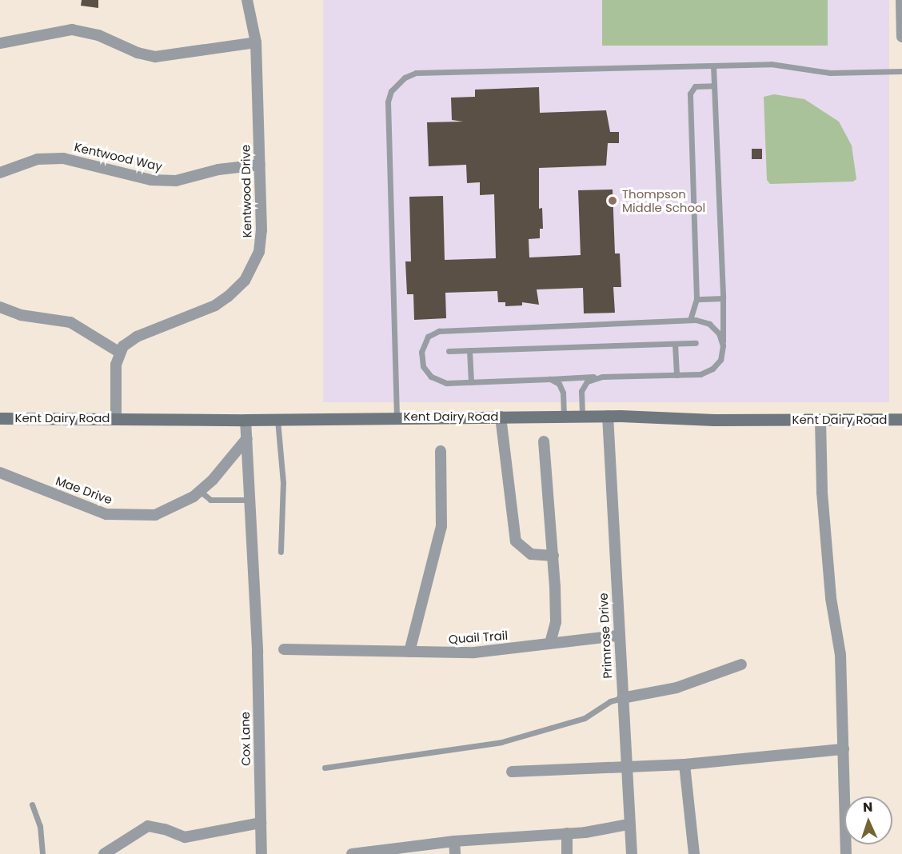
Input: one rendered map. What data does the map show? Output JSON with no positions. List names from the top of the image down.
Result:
{
  "streets": {
    "street": [
      "Kentwood Way",
      "Kentwood Drive",
      "Kent Dairy Road",
      "Mae Drive",
      "Primrose Drive",
      "Quail Trail",
      "Cox Lane"
    ]
  },
  "crossings": [
    ["Kentwood Way", "Kentwood Drive"],
    ["Kent Dairy Road", "Primrose Drive"],
    ["Kent Dairy Road", "Cox Lane"],
    ["Mae Drive", "Cox Lane"],
    ["Primrose Drive", "Quail Trail"]
  ],
  "places": ["Thompson Middle School"],
  "north": "top"
}
